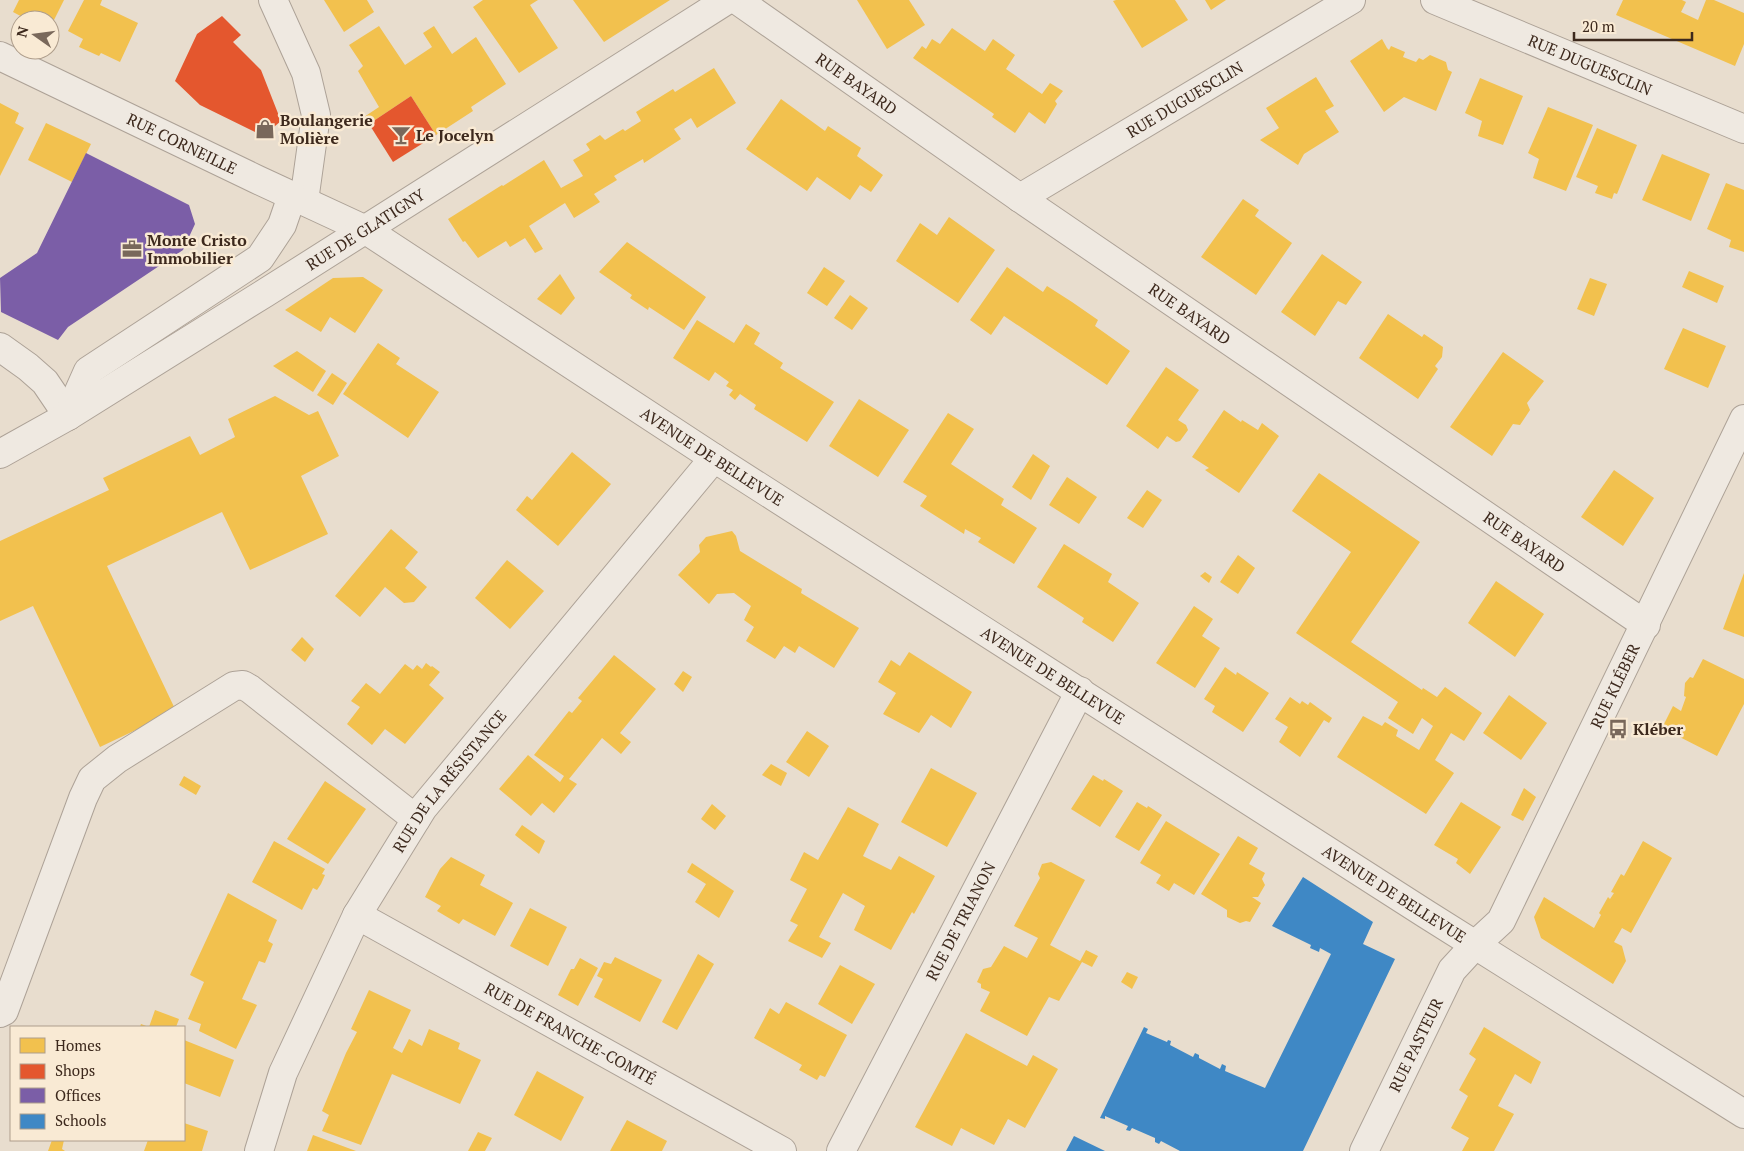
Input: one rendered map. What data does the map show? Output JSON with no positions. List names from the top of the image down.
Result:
{
  "streets": {
    "street": [
      "RUE DUGUESCLIN",
      "RUE BAYARD",
      "RUE CORNEILLE",
      "RUE DE GLATIGNY",
      "AVENUE DE BELLEVUE",
      "RUE KLÉBER",
      "RUE DE LA RÉSISTANCE",
      "RUE DE TRIANON",
      "RUE DE FRANCHE-COMTÉ",
      "RUE PASTEUR"
    ]
  },
  "crossings": [
    ["RUE DUGUESCLIN", "RUE BAYARD"],
    ["RUE BAYARD", "RUE KLÉBER"],
    ["RUE CORNEILLE", "RUE DE GLATIGNY"],
    ["RUE CORNEILLE", "AVENUE DE BELLEVUE"],
    ["RUE DE GLATIGNY", "AVENUE DE BELLEVUE"],
    ["AVENUE DE BELLEVUE", "RUE KLÉBER"],
    ["AVENUE DE BELLEVUE", "RUE DE LA RÉSISTANCE"],
    ["AVENUE DE BELLEVUE", "RUE DE TRIANON"],
    ["AVENUE DE BELLEVUE", "RUE PASTEUR"],
    ["RUE KLÉBER", "RUE PASTEUR"],
    ["RUE DE LA RÉSISTANCE", "RUE DE FRANCHE-COMTÉ"]
  ],
  "places": {
    "shop": ["Boulangerie Molière"],
    "bar": ["Le Jocelyn"],
    "office": ["Monte Cristo Immobilier"],
    "bus stop": ["Kléber"]
  },
  "legend": [
    "Homes",
    "Shops",
    "Offices",
    "Schools"
  ],
  "scale_bar": "20 m",
  "north": "left"
}
